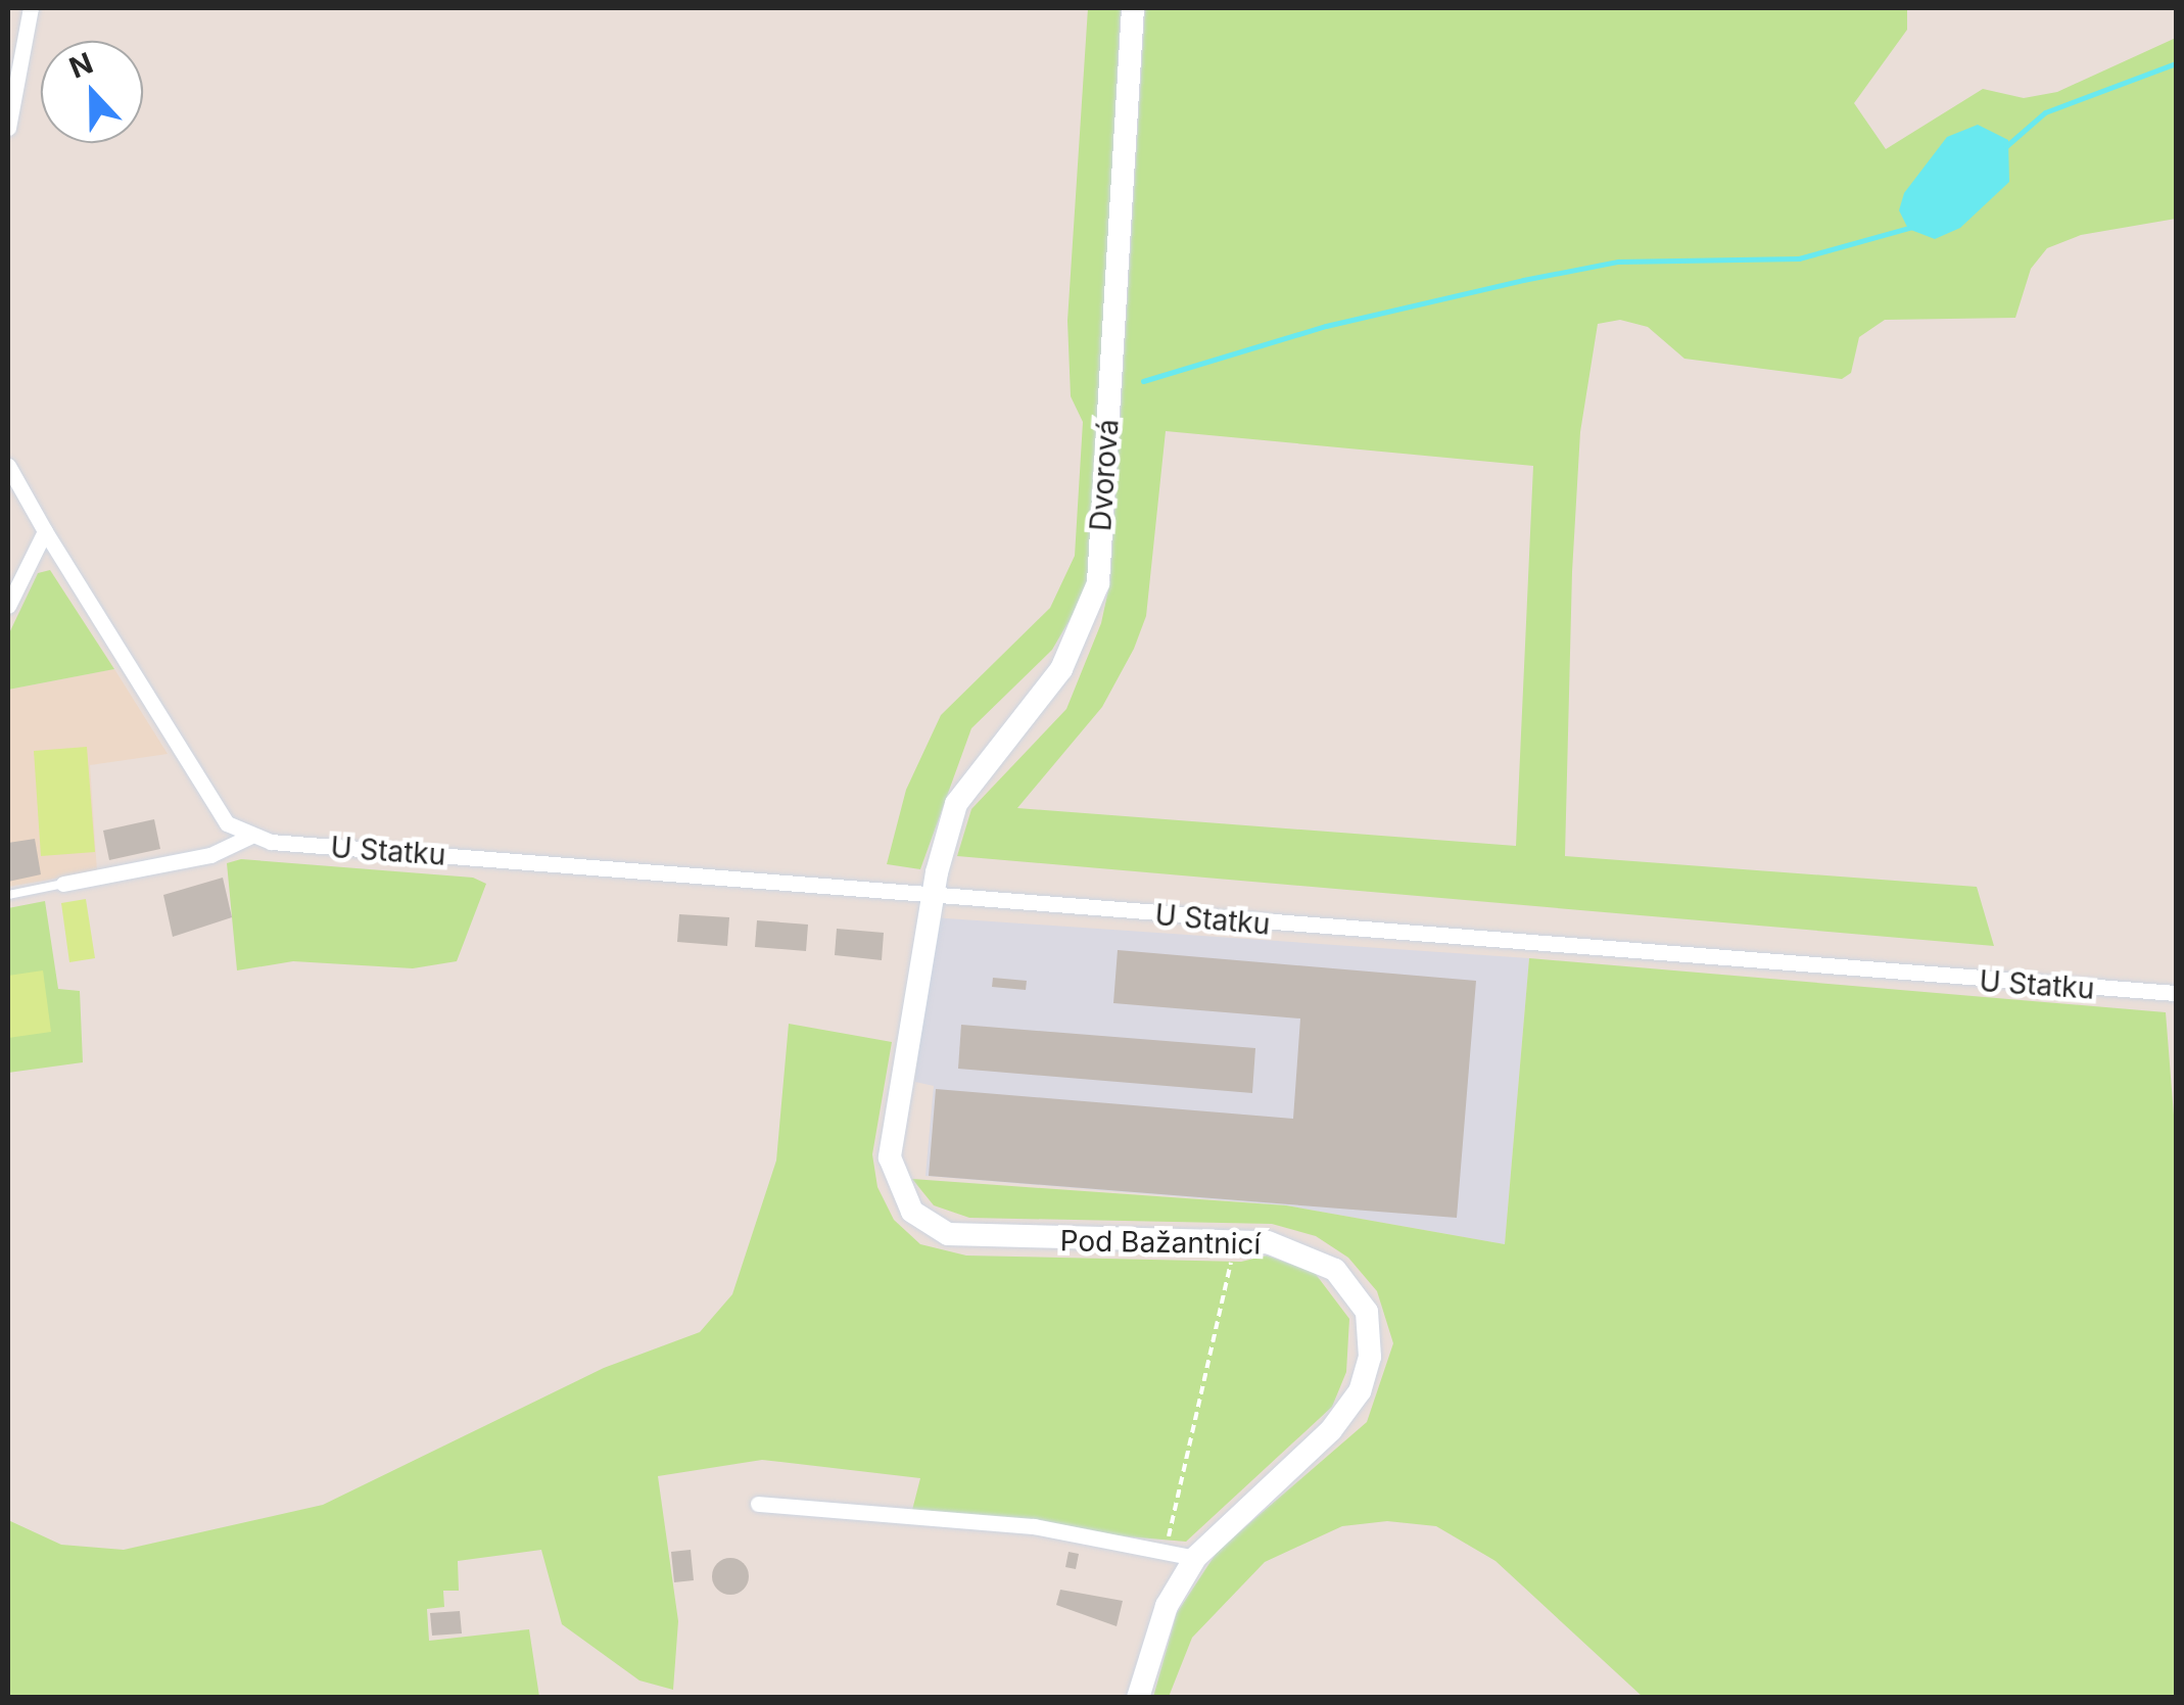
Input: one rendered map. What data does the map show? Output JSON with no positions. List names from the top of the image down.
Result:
{
  "streets": {
    "street": ["Dvorová", "U Statku", "Pod Bažantnicí"]
  },
  "crossings": [
    ["Dvorová", "U Statku"],
    ["Dvorová", "Pod Bažantnicí"],
    ["U Statku", "Pod Bažantnicí"]
  ],
  "north": "top"
}
